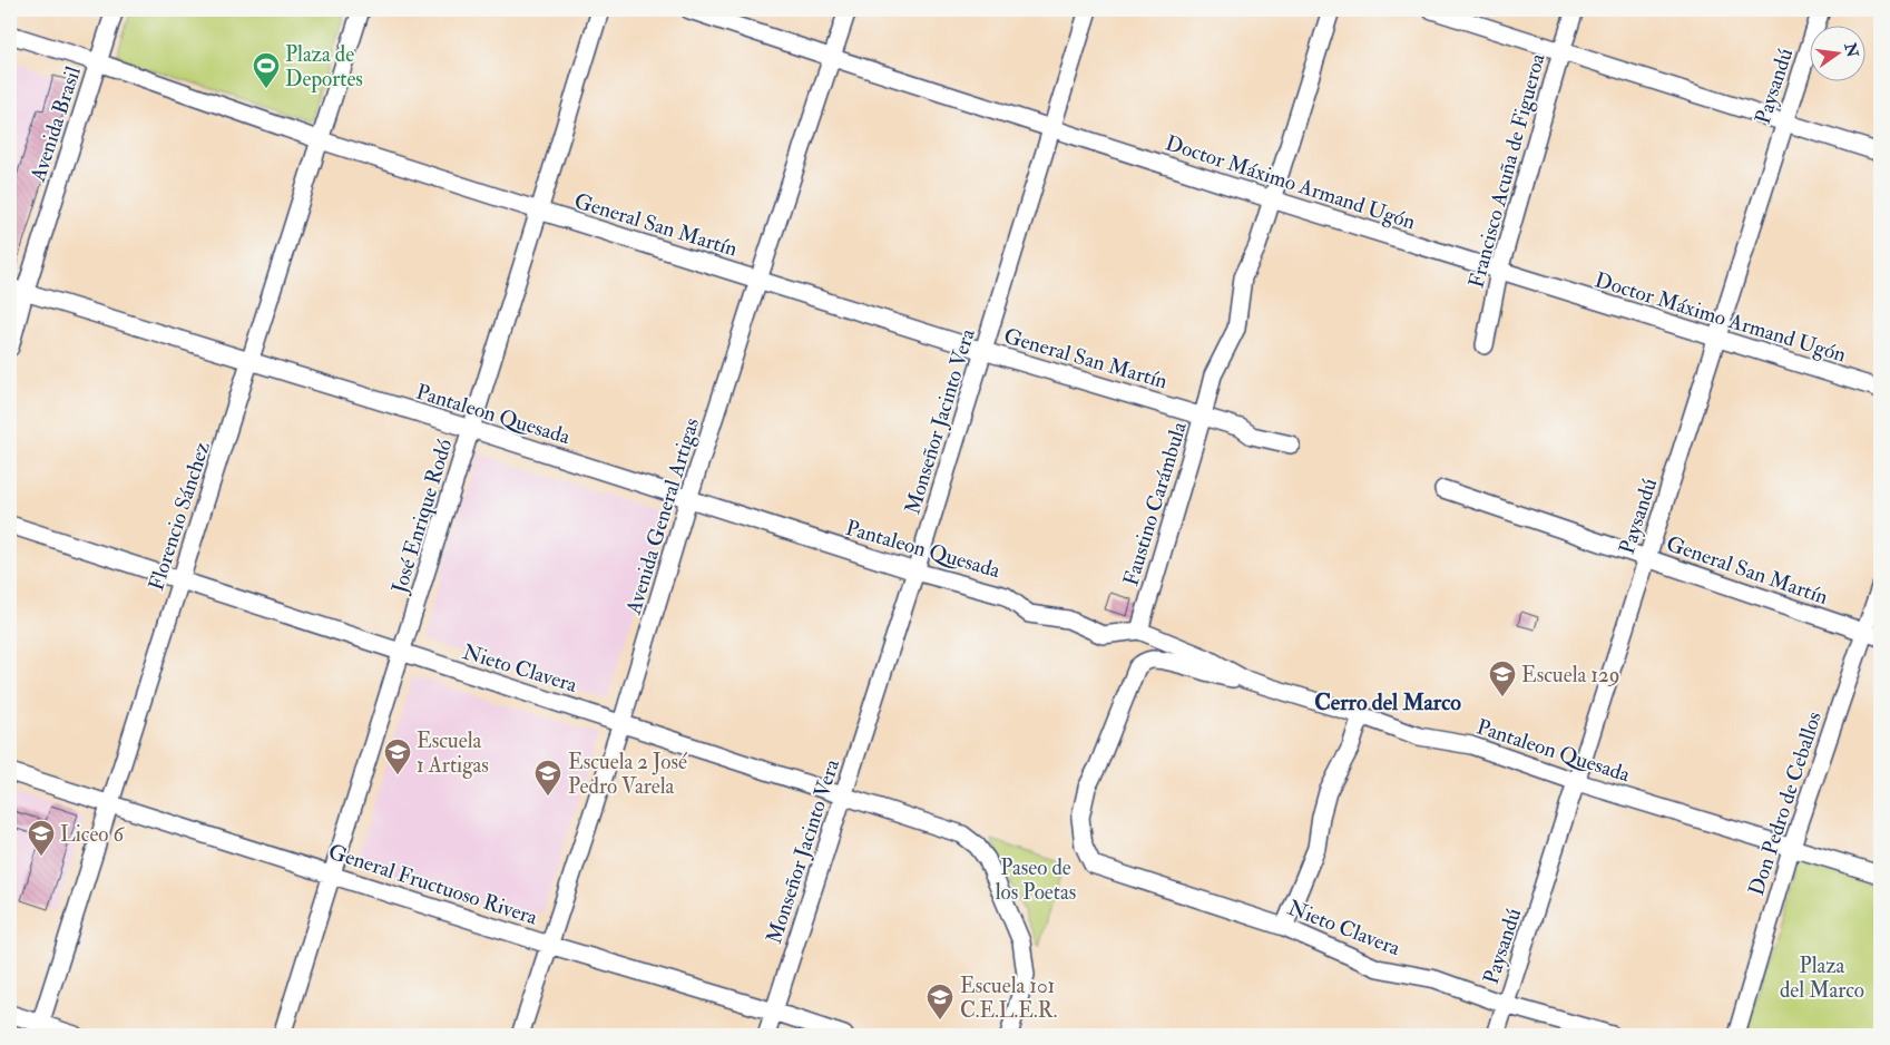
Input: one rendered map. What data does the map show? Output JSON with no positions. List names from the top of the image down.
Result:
{
  "streets": {
    "street": [
      "Paysandú",
      "Avenida Brasil",
      "Francisco Acuña de Figueroa",
      "Doctor Máximo Armand Ugón",
      "General San Martín",
      "Pantaleon Quesada",
      "Monseñor Jacinto Vera",
      "Faustino Carámbula",
      "Florencio Sánchez",
      "José Enrique Rodó",
      "Avenida General Artigas",
      "Nieto Clavera",
      "Don Pedro de Ceballos",
      "General Fructuoso Rivera"
    ]
  },
  "crossings": [
    ["Paysandú", "Doctor Máximo Armand Ugón"],
    ["Paysandú", "General San Martín"],
    ["Paysandú", "Pantaleon Quesada"],
    ["Paysandú", "Nieto Clavera"],
    ["Avenida Brasil", "General San Martín"],
    ["Avenida Brasil", "Pantaleon Quesada"],
    ["Francisco Acuña de Figueroa", "Doctor Máximo Armand Ugón"],
    ["Doctor Máximo Armand Ugón", "Monseñor Jacinto Vera"],
    ["Doctor Máximo Armand Ugón", "Faustino Carámbula"],
    ["Doctor Máximo Armand Ugón", "Avenida General Artigas"],
    ["General San Martín", "Monseñor Jacinto Vera"],
    ["General San Martín", "Faustino Carámbula"],
    ["General San Martín", "Florencio Sánchez"],
    ["General San Martín", "José Enrique Rodó"],
    ["General San Martín", "Avenida General Artigas"],
    ["General San Martín", "Don Pedro de Ceballos"],
    ["Pantaleon Quesada", "Monseñor Jacinto Vera"],
    ["Pantaleon Quesada", "Faustino Carámbula"],
    ["Pantaleon Quesada", "Florencio Sánchez"],
    ["Pantaleon Quesada", "José Enrique Rodó"],
    ["Pantaleon Quesada", "Avenida General Artigas"],
    ["Pantaleon Quesada", "Nieto Clavera"],
    ["Pantaleon Quesada", "Don Pedro de Ceballos"],
    ["Monseñor Jacinto Vera", "Nieto Clavera"],
    ["Monseñor Jacinto Vera", "General Fructuoso Rivera"],
    ["Florencio Sánchez", "Nieto Clavera"],
    ["Florencio Sánchez", "General Fructuoso Rivera"],
    ["José Enrique Rodó", "Nieto Clavera"],
    ["José Enrique Rodó", "General Fructuoso Rivera"],
    ["Avenida General Artigas", "Nieto Clavera"],
    ["Avenida General Artigas", "General Fructuoso Rivera"]
  ],
  "districts": ["Cerro del Marco"],
  "parks": ["Paseo de los Poetas", "Plaza del Marco"],
  "places": {
    "sports": ["Plaza de Deportes"],
    "school or university": [
      "Escuela 129",
      "Escuela 1 Artigas",
      "Escuela 2 José Pedro Varela",
      "Liceo 6",
      "Escuela 101 C.E.L.E.R."
    ]
  },
  "north": "right"
}
